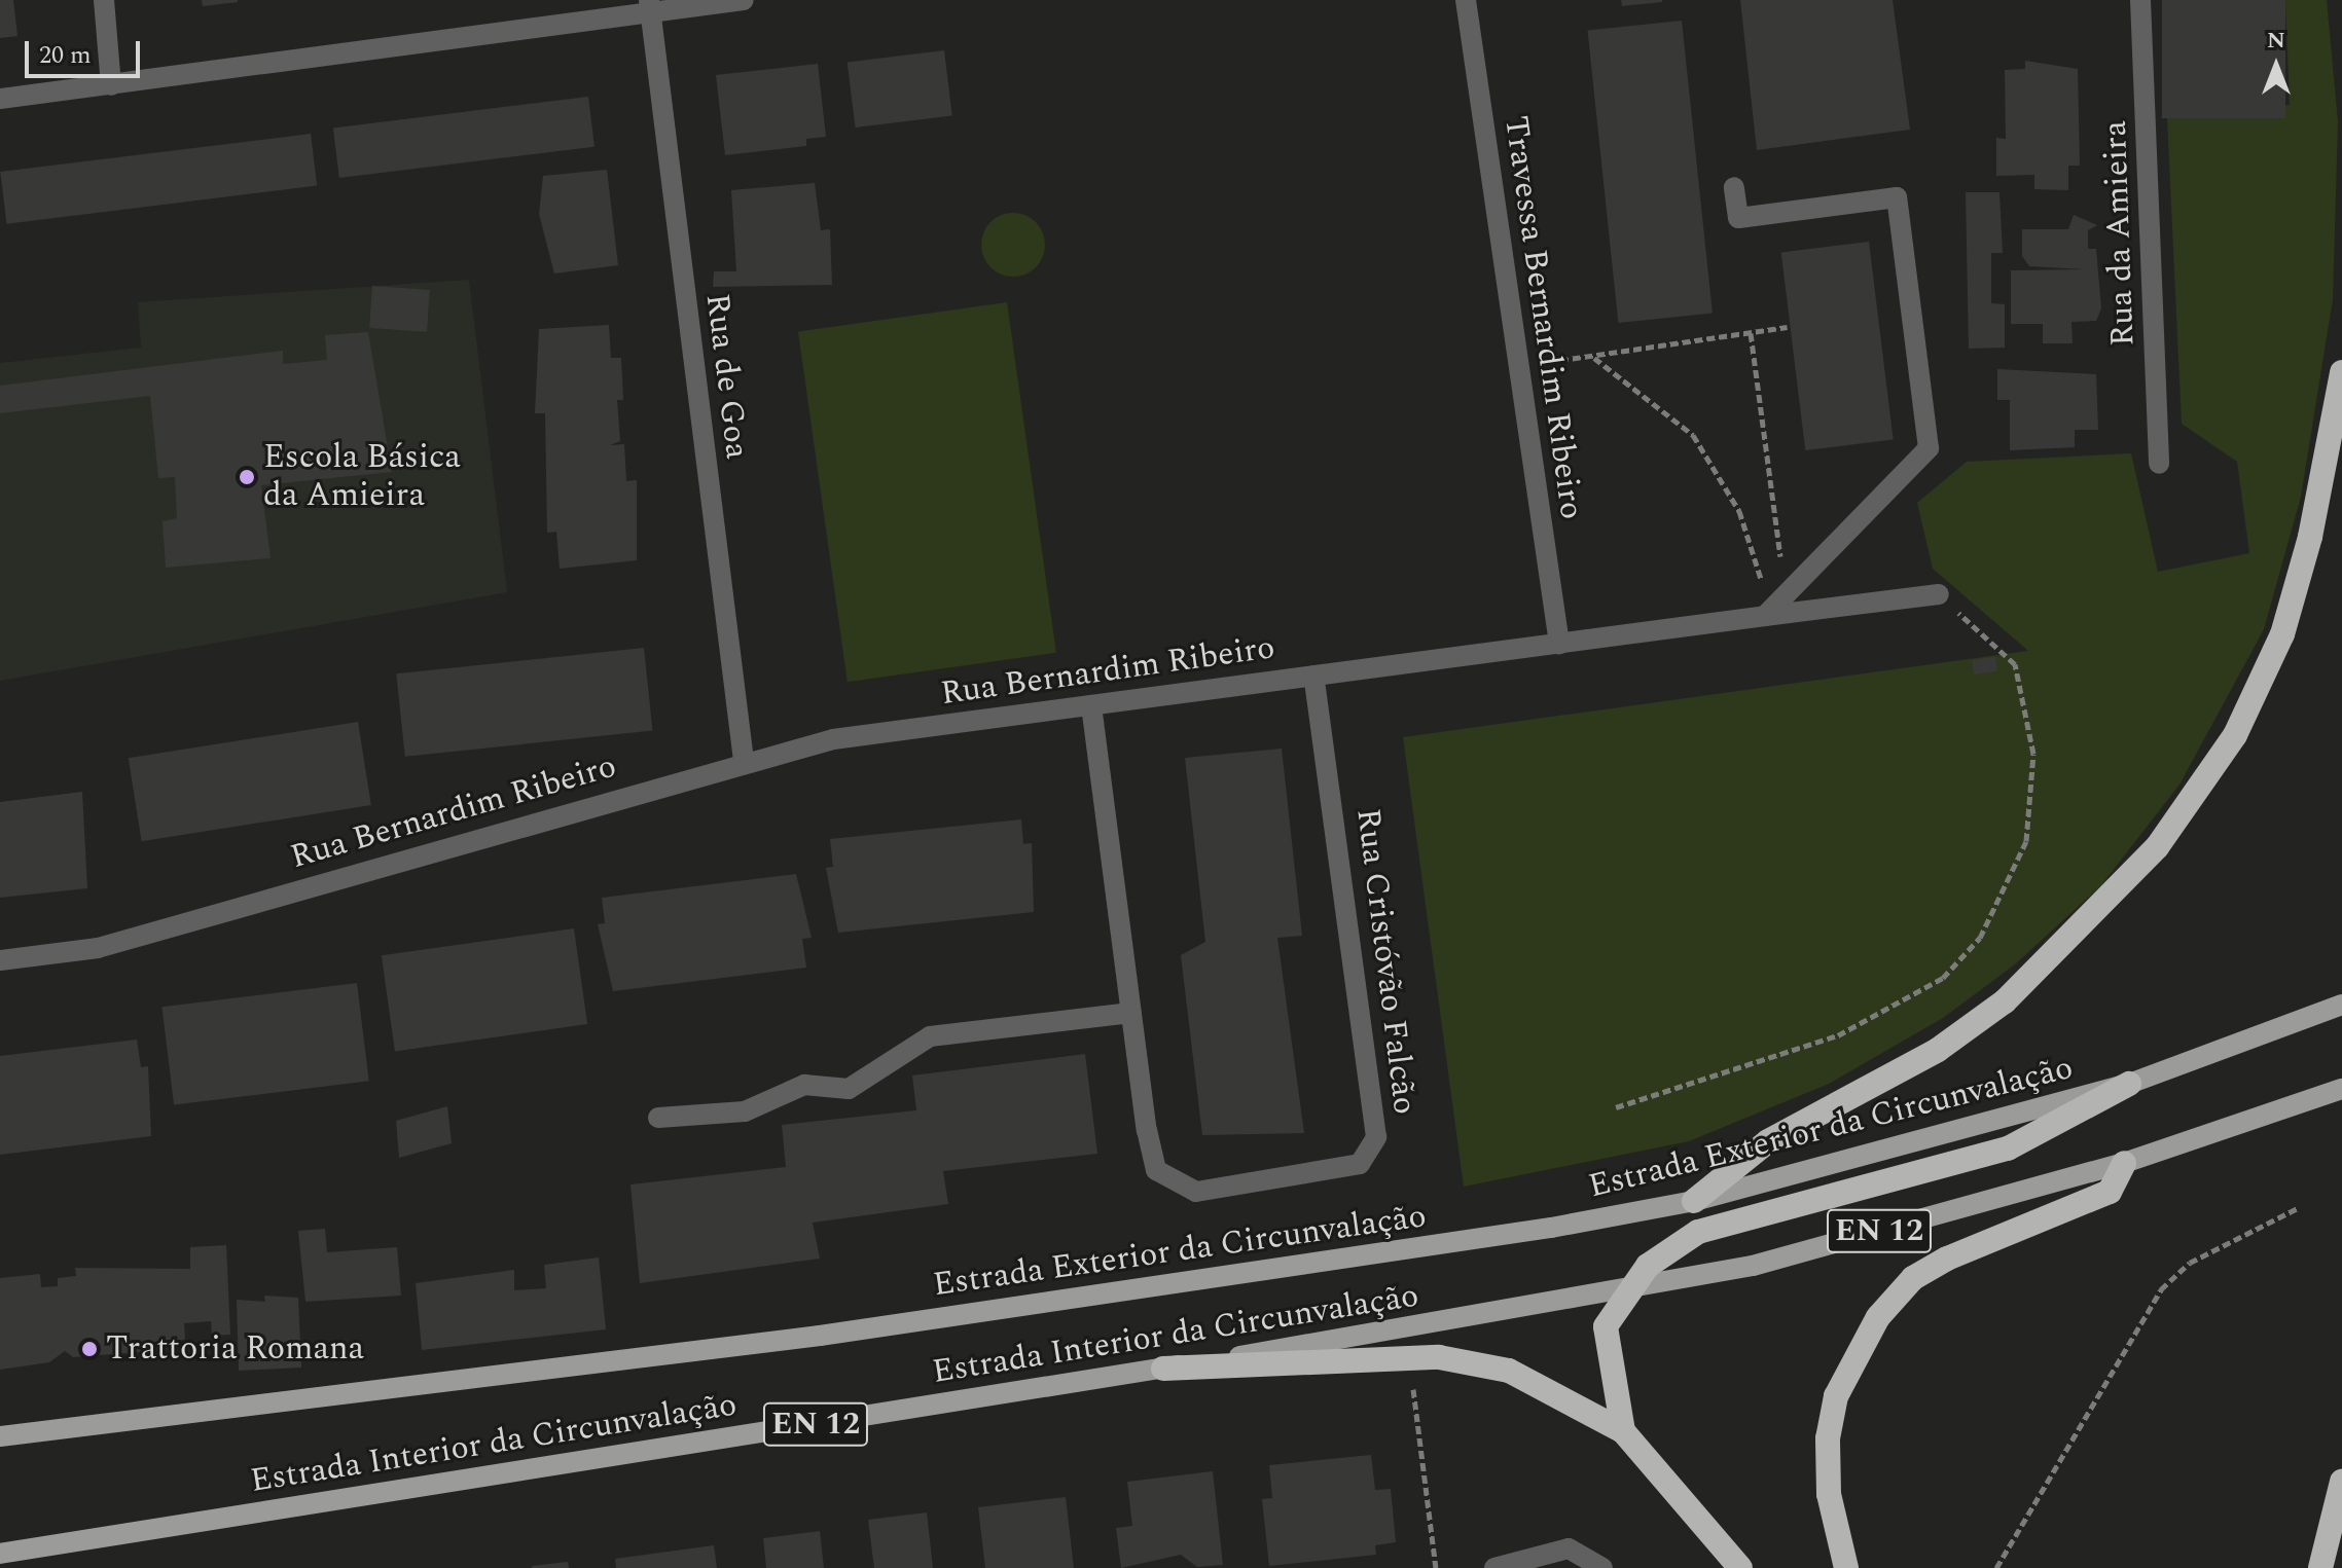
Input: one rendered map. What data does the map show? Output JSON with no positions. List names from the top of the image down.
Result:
{
  "streets": {
    "main road": ["Estrada Exterior da Circunvalação", "EN 12", "Estrada Interior da Circunvalação"],
    "street": [
      "Rua da Amieira",
      "Travessa Bernardim Ribeiro",
      "Rua de Goa",
      "Rua Bernardim Ribeiro",
      "Rua Cristóvão Falcão"
    ]
  },
  "crossings": [
    ["Travessa Bernardim Ribeiro", "Rua Bernardim Ribeiro"],
    ["Rua de Goa", "Rua Bernardim Ribeiro"],
    ["Rua Bernardim Ribeiro", "Rua Cristóvão Falcão"]
  ],
  "places": ["Escola Básica da Amieira", "Trattoria Romana"],
  "scale_bar": "20 m",
  "north": "top"
}
